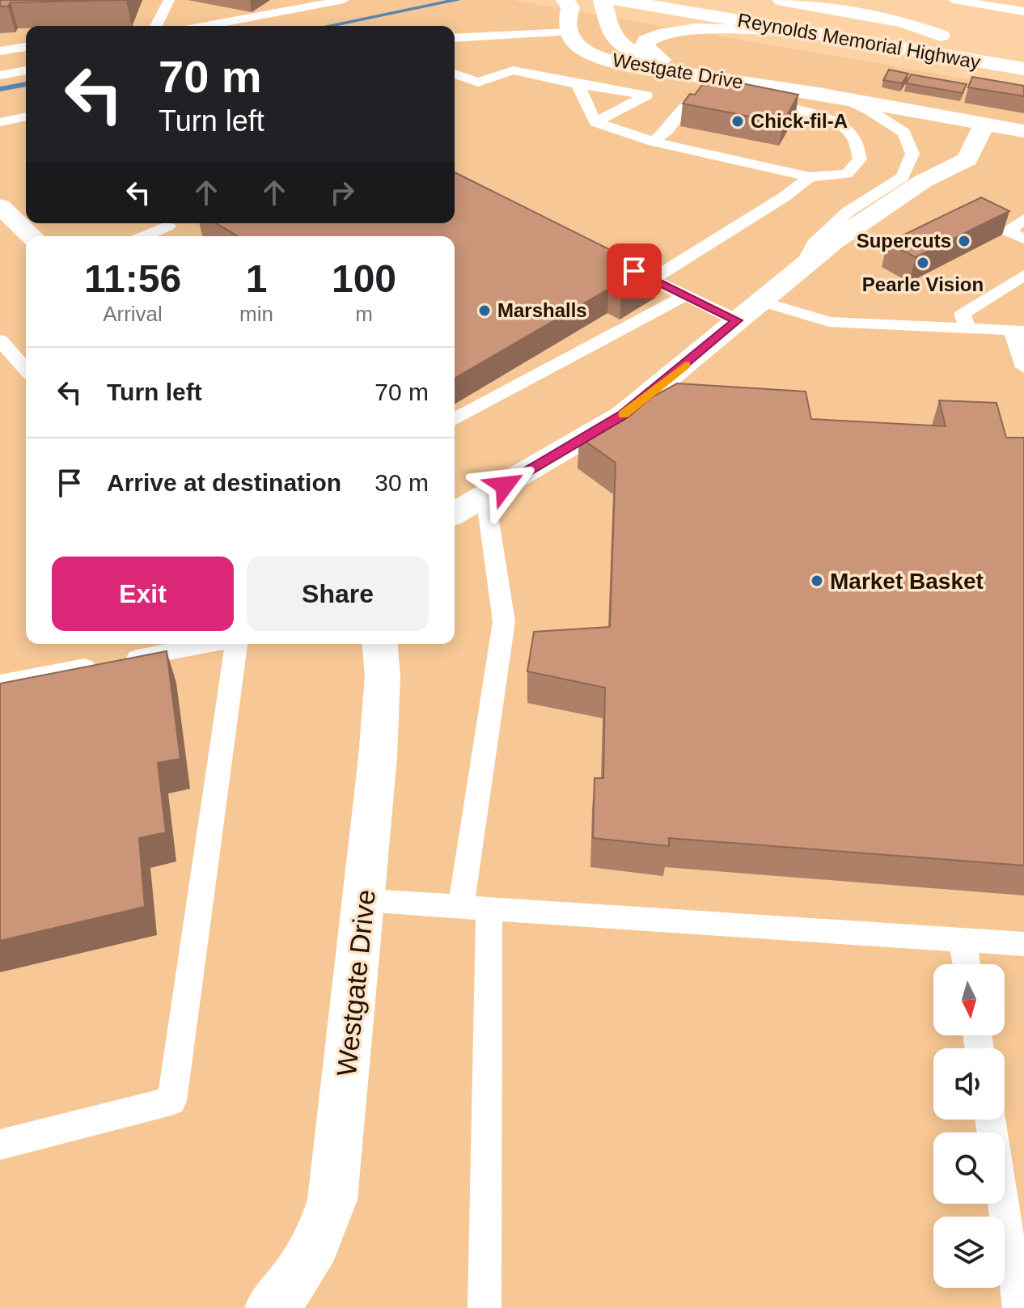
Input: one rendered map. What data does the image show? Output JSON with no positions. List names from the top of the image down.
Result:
{
  "streets": {
    "street": ["Reynolds Memorial Highway", "Westgate Drive"]
  },
  "crossings": [
    ["Reynolds Memorial Highway", "Westgate Drive"]
  ],
  "places": [
    "Chick-fil-A",
    "Supercuts",
    "Pearle Vision",
    "Marshalls",
    "Market Basket"
  ],
  "north": "bottom",
  "page": {
    "turn": ["70 m", "Turn left"],
    "eta": [
      "11:56",
      "Arrival",
      "1",
      "min",
      "100",
      "m"
    ],
    "list": [
      {
        "name": "Turn left",
        "value": "70 m"
      },
      {
        "name": "Arrive at destination",
        "value": "30 m"
      }
    ],
    "buttons": ["Exit", "Share"]
  }
}
